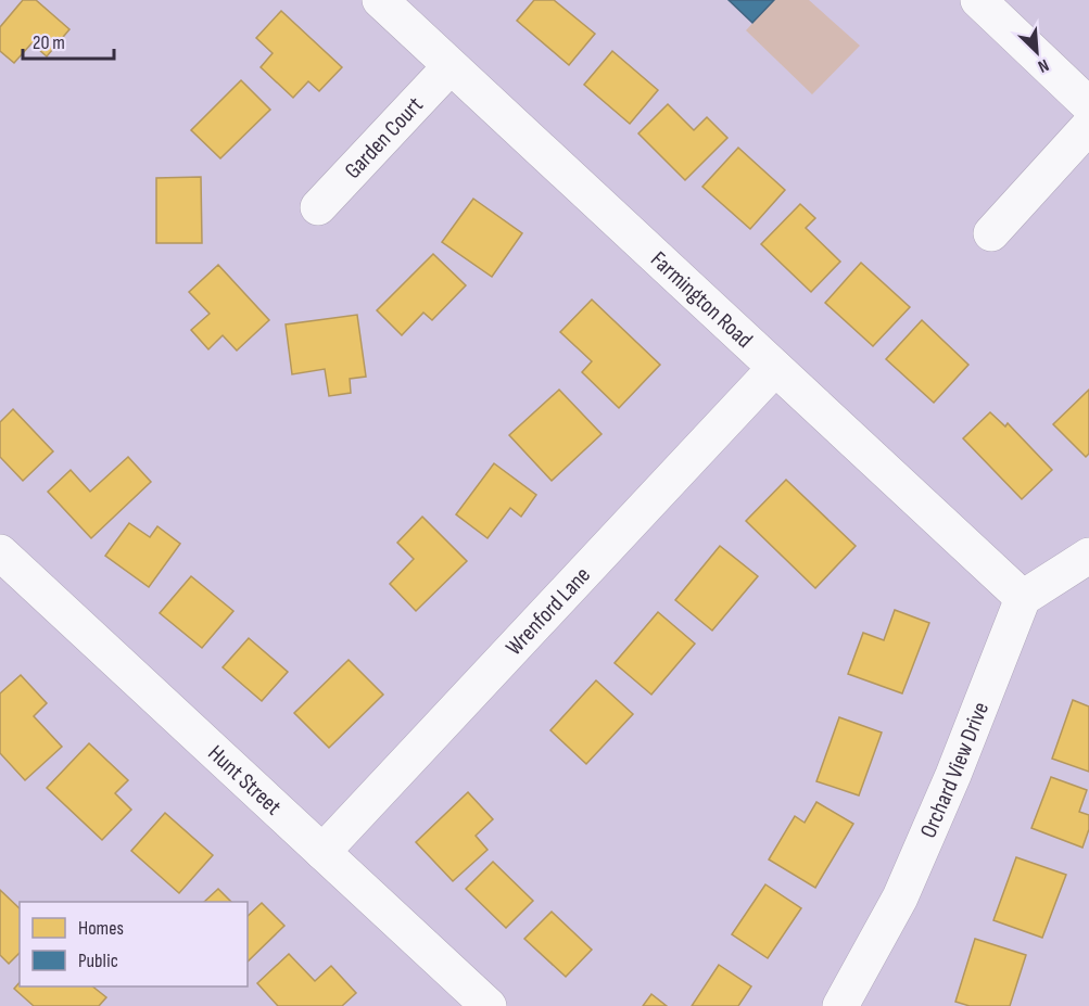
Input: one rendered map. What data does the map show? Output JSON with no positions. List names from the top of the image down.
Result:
{
  "streets": {
    "street": [
      "Garden Court",
      "Farmington Road",
      "Wrenford Lane",
      "Orchard View Drive",
      "Hunt Street"
    ]
  },
  "crossings": [
    ["Garden Court", "Farmington Road"],
    ["Farmington Road", "Wrenford Lane"],
    ["Farmington Road", "Orchard View Drive"],
    ["Wrenford Lane", "Hunt Street"]
  ],
  "legend": ["Homes", "Public"],
  "scale_bar": "20 m",
  "north": "bottom right"
}
